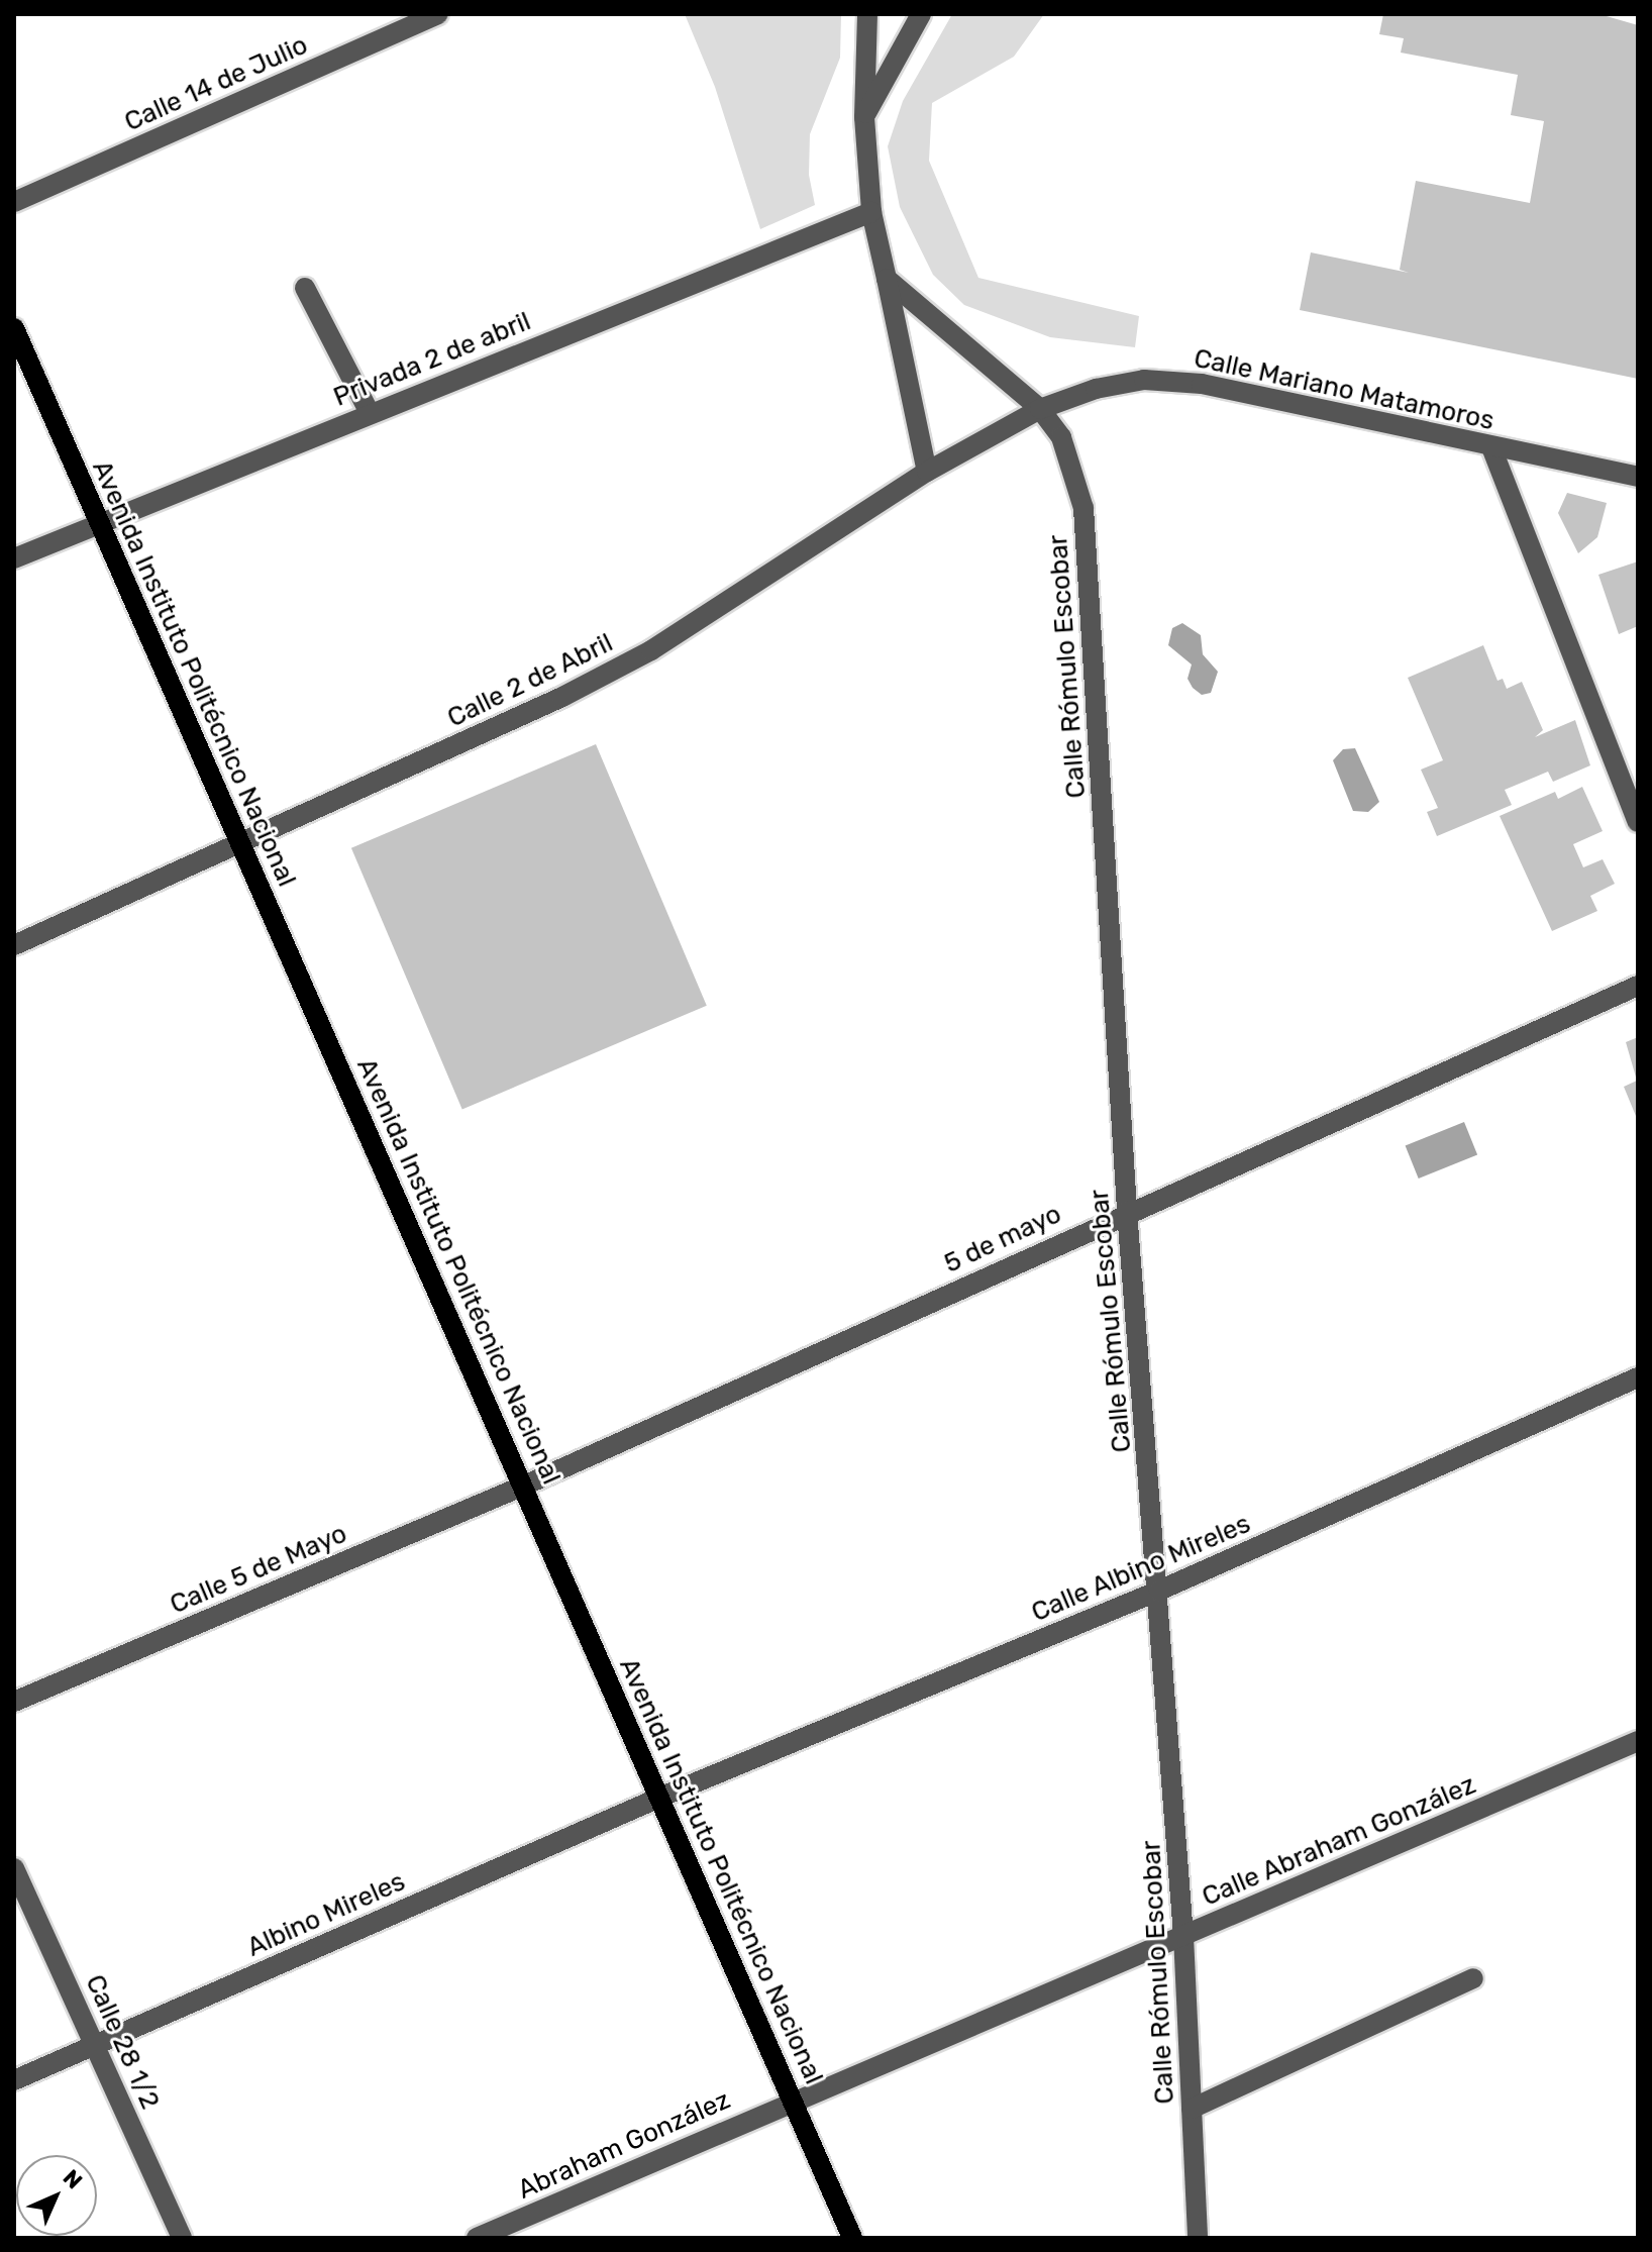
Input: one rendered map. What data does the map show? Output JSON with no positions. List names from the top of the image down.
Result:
{
  "streets": {
    "main road": ["Avenida Instituto Politécnico Nacional"],
    "street": [
      "Calle 14 de Julio",
      "Privada 2 de abril",
      "Calle Mariano Matamoros",
      "Calle Rómulo Escobar",
      "Calle 2 de Abril",
      "5 de mayo",
      "Calle Albino Mireles",
      "Calle 5 de Mayo",
      "Calle Abraham González",
      "Albino Mireles",
      "Calle 28 1/2",
      "Abraham González"
    ]
  },
  "crossings": [
    ["Privada 2 de abril", "Avenida Instituto Politécnico Nacional"],
    ["Calle Mariano Matamoros", "Calle Rómulo Escobar"],
    ["Calle Mariano Matamoros", "Calle 2 de Abril"],
    ["Calle Rómulo Escobar", "Calle 2 de Abril"],
    ["Calle Rómulo Escobar", "5 de mayo"],
    ["Calle Rómulo Escobar", "Calle Albino Mireles"],
    ["Calle Rómulo Escobar", "Calle Abraham González"],
    ["Avenida Instituto Politécnico Nacional", "Calle 2 de Abril"],
    ["Avenida Instituto Politécnico Nacional", "5 de mayo"],
    ["Avenida Instituto Politécnico Nacional", "Calle Albino Mireles"],
    ["Avenida Instituto Politécnico Nacional", "Calle 5 de Mayo"],
    ["Avenida Instituto Politécnico Nacional", "Calle Abraham González"],
    ["Avenida Instituto Politécnico Nacional", "Albino Mireles"],
    ["Avenida Instituto Politécnico Nacional", "Abraham González"],
    ["5 de mayo", "Calle 5 de Mayo"],
    ["Calle Albino Mireles", "Albino Mireles"],
    ["Calle Abraham González", "Abraham González"],
    ["Albino Mireles", "Calle 28 1/2"]
  ],
  "north": "top right"
}
